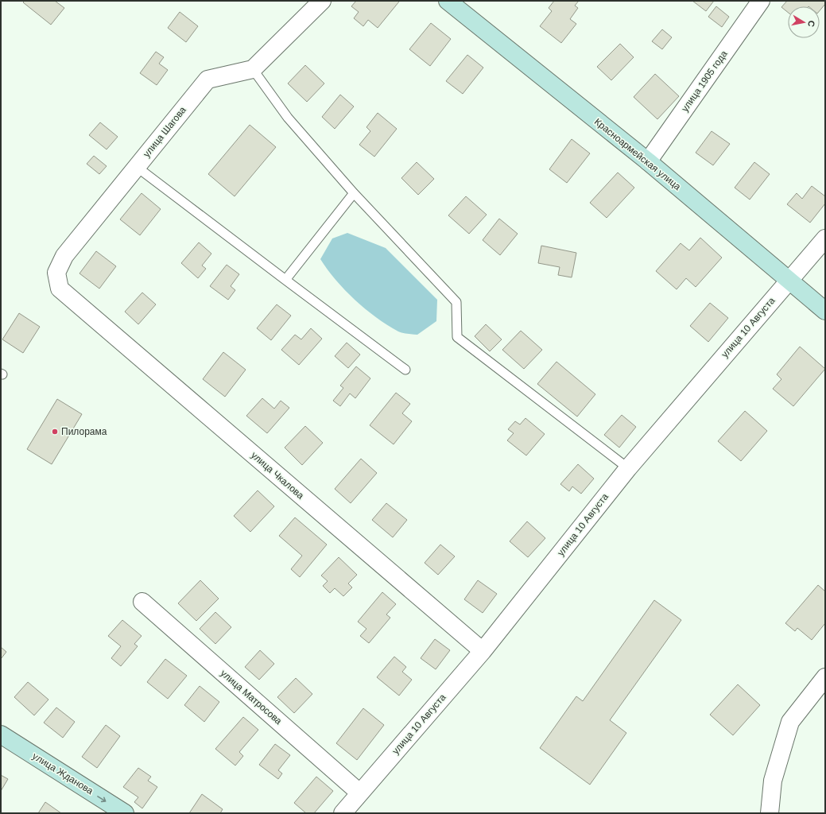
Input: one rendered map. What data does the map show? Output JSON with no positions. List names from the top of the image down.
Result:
{
  "streets": {
    "main road": ["Красноармейская улица", "улица Жданова"],
    "street": [
      "улица 1905 года",
      "улица Шагова",
      "улица 10 Августа",
      "улица Чкалова",
      "улица Матросова"
    ]
  },
  "crossings": [
    ["улица 1905 года", "Красноармейская улица"],
    ["улица Шагова", "улица Чкалова"],
    ["Красноармейская улица", "улица 10 Августа"],
    ["улица 10 Августа", "улица Чкалова"],
    ["улица 10 Августа", "улица Матросова"]
  ],
  "one_way": ["улица Жданова"],
  "places": ["Пилорама"],
  "north": "right"
}
